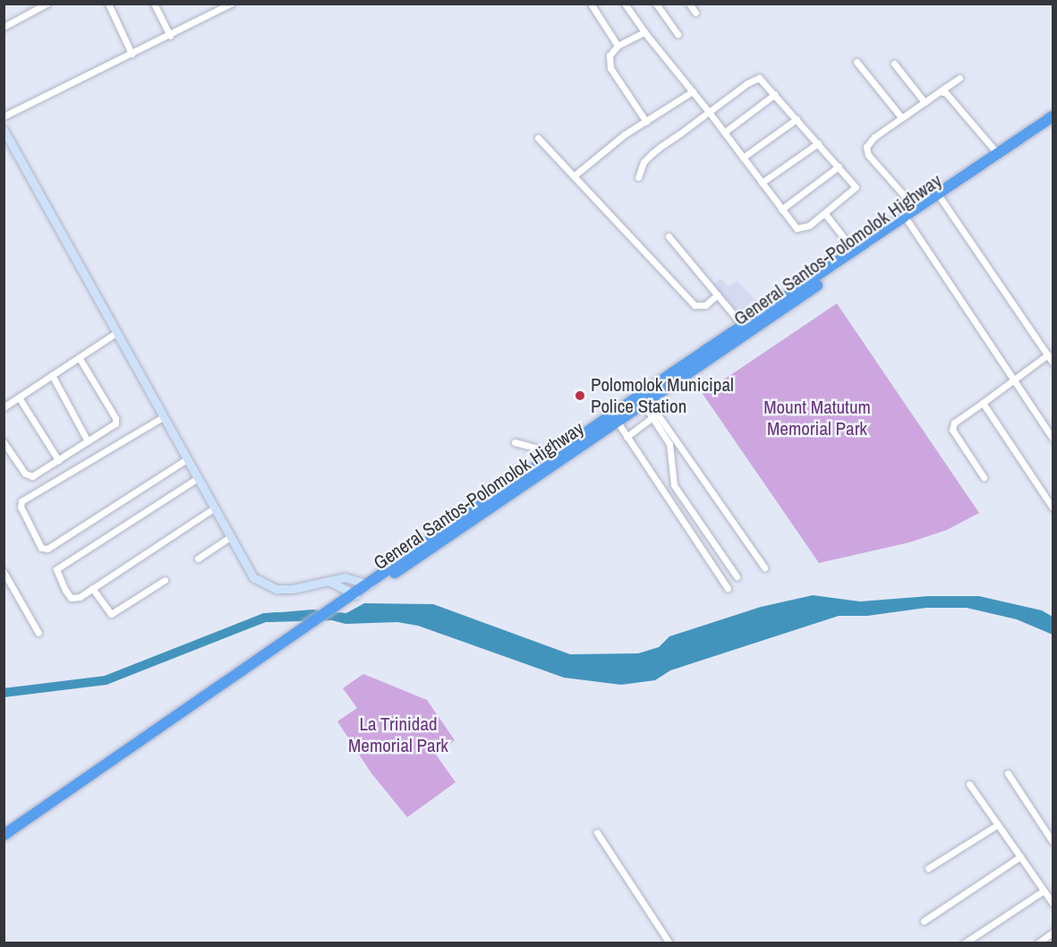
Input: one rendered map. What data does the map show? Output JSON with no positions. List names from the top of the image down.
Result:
{
  "streets": {
    "highway": ["General Santos-Polomolok Highway"]
  },
  "parks": ["Mount Matutum Memorial Park", "La Trinidad Memorial Park"],
  "places": ["Polomolok Municipal Police Station"]
}
